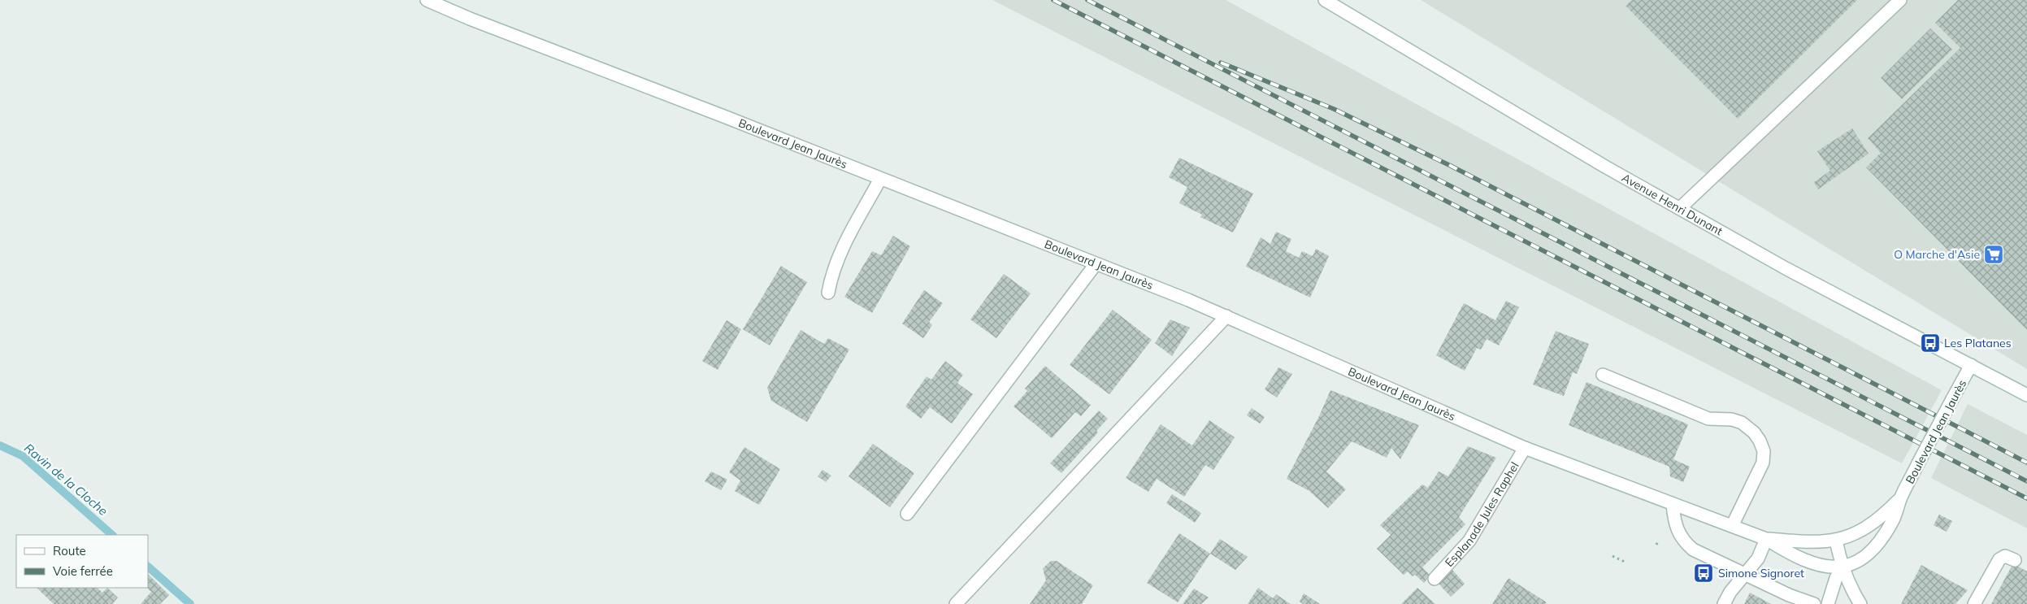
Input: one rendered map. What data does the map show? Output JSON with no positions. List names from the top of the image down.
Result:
{
  "streets": {
    "street": ["Boulevard Jean Jaurès", "Avenue Henri Dunant", "Esplanade Jules Raphel"]
  },
  "crossings": [
    ["Boulevard Jean Jaurès", "Avenue Henri Dunant"],
    ["Boulevard Jean Jaurès", "Esplanade Jules Raphel"]
  ],
  "water": ["Ravin de la Cloche"],
  "places": {
    "supermarket": ["O Marche d'Asie"],
    "bus stop": ["Les Platanes", "Simone Signoret"]
  },
  "legend": ["Route", "Voie ferrée"]
}
